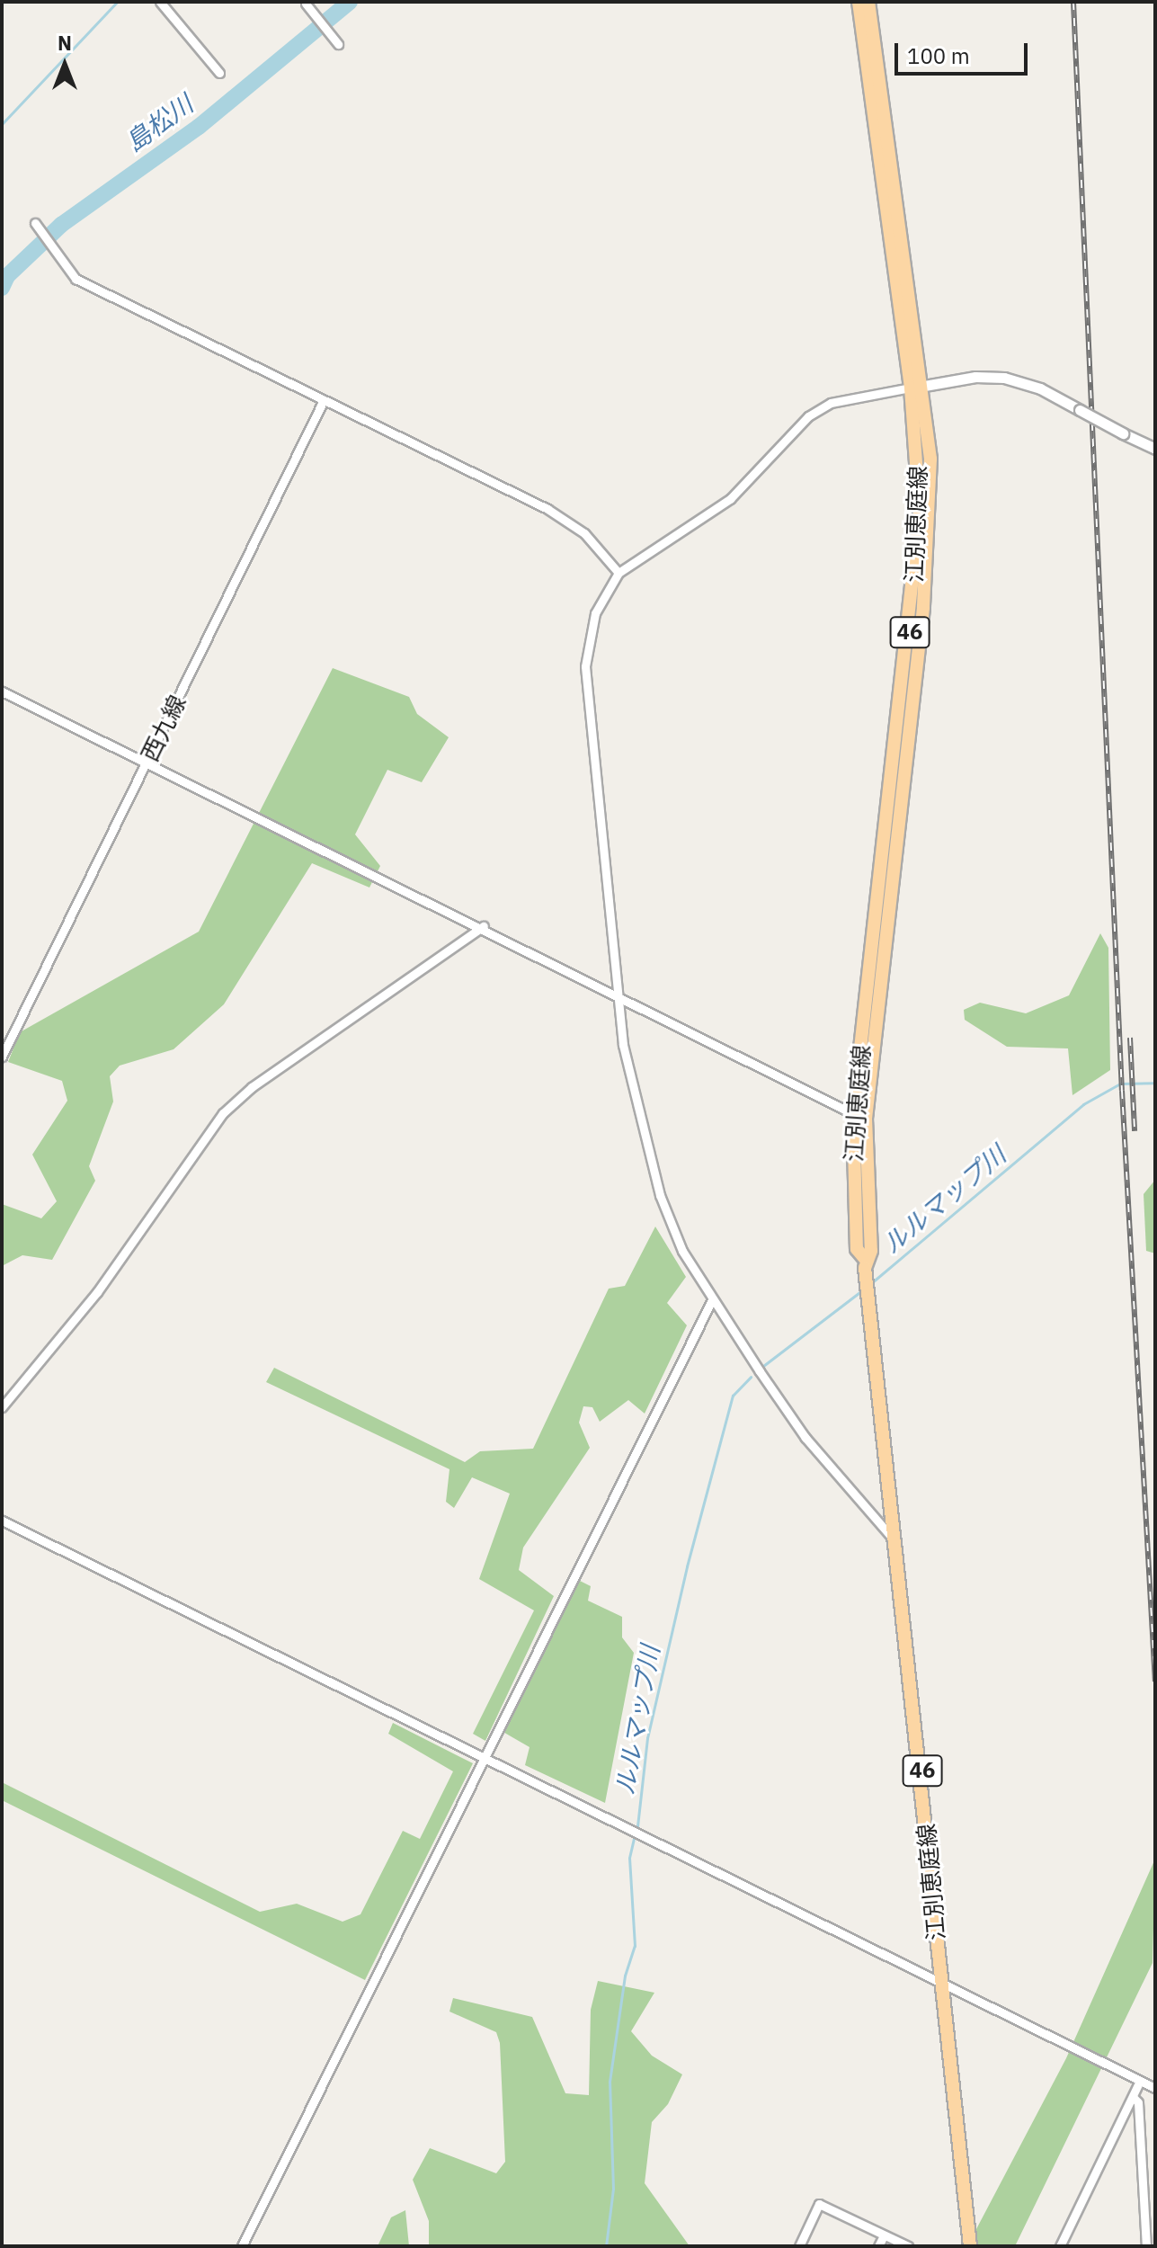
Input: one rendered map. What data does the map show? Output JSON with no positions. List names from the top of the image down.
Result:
{
  "streets": {
    "main road": ["江別恵庭線", "46"],
    "street": ["西九線"]
  },
  "water": ["島松川", "ルルマップ川"],
  "scale_bar": "100 m",
  "north": "top"
}
